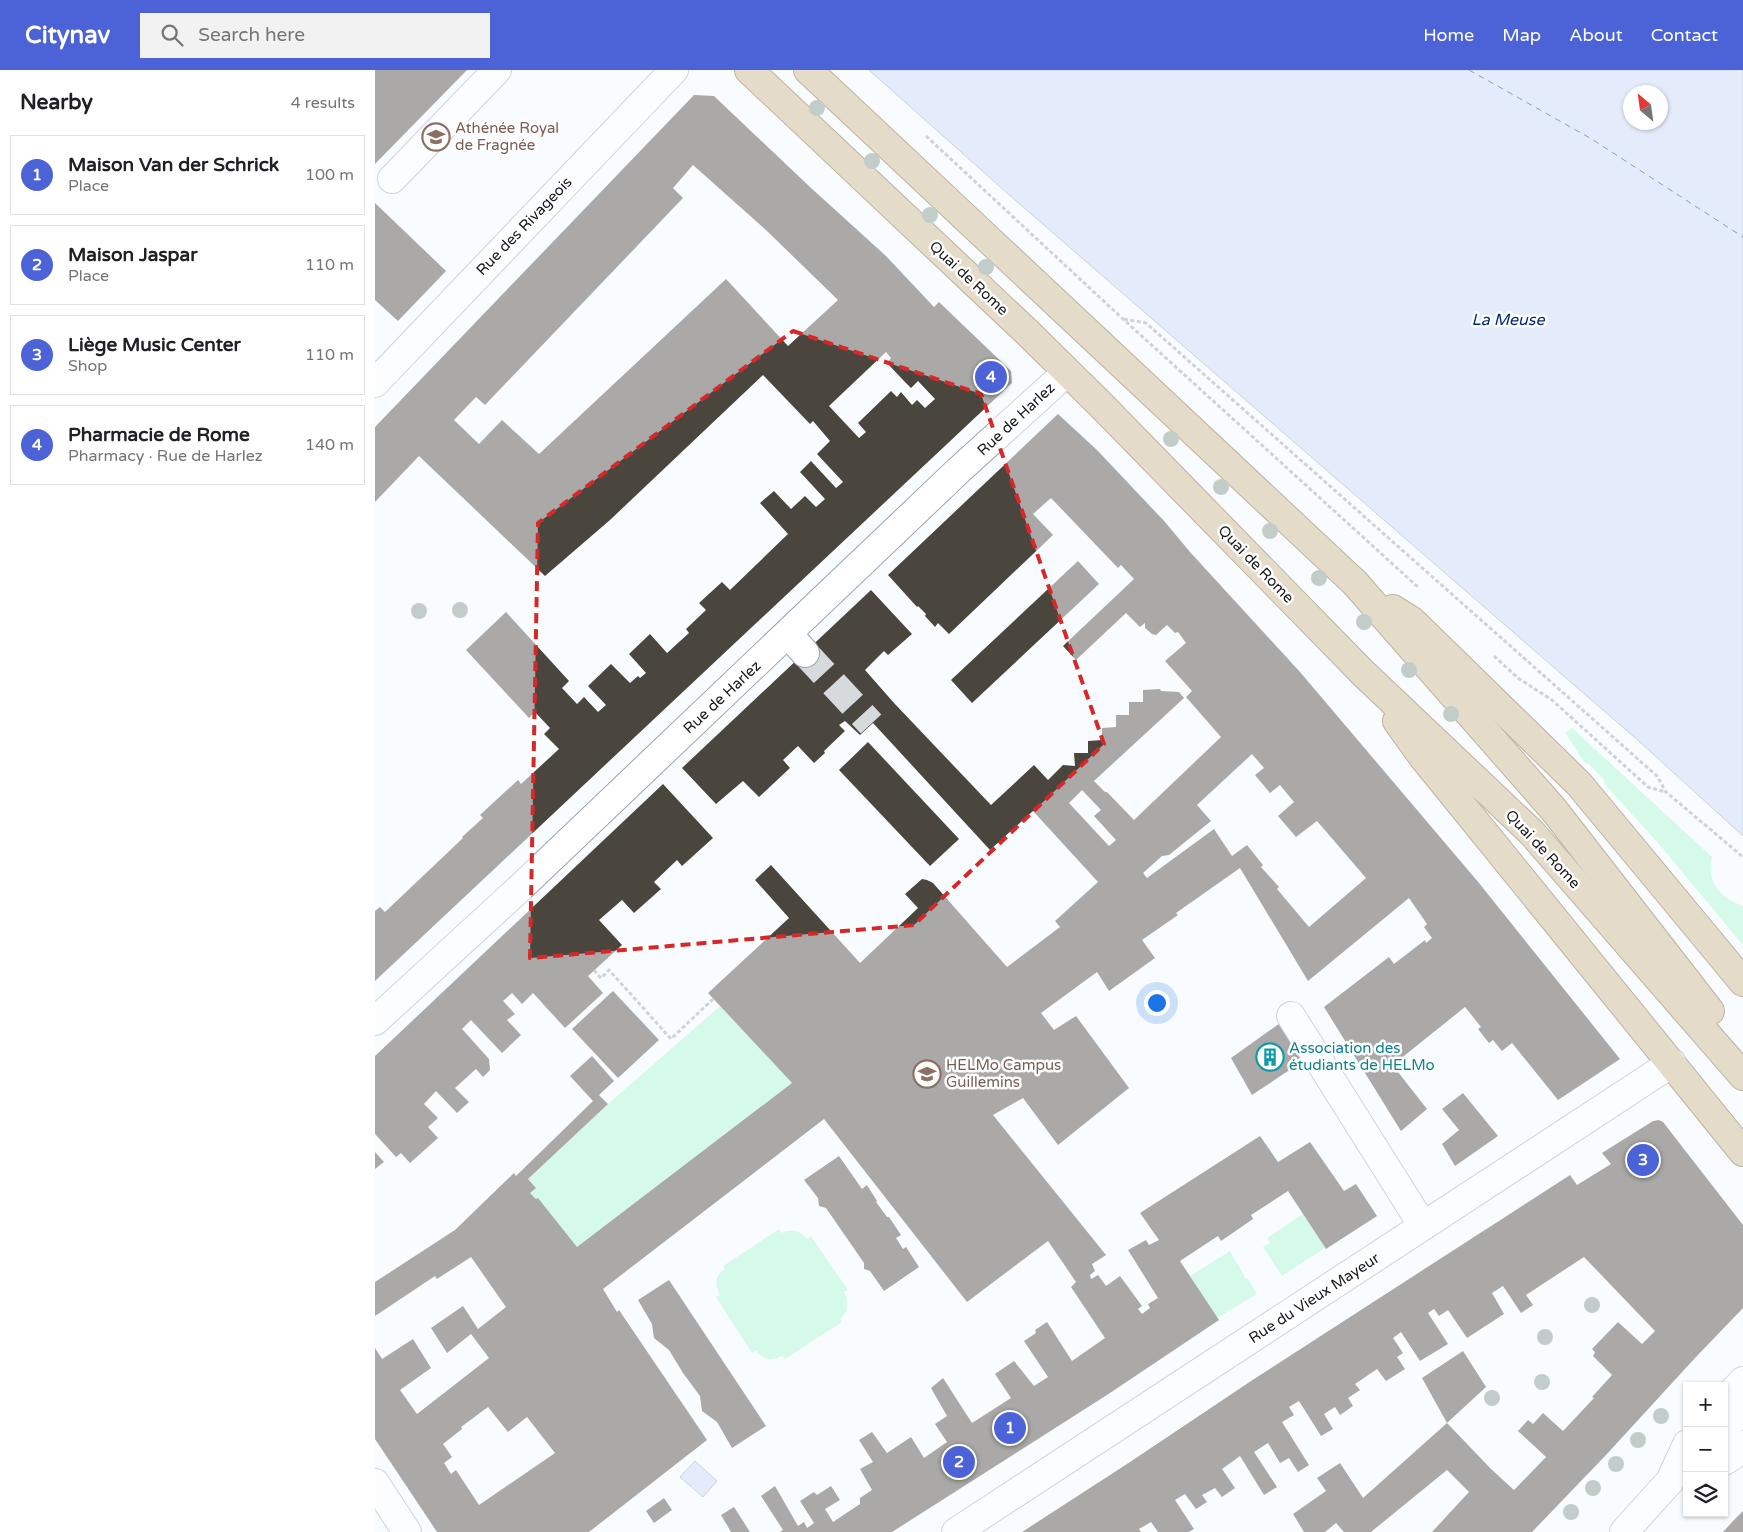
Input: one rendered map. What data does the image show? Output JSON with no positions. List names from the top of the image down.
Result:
{
  "streets": {
    "main road": ["Quai de Rome"],
    "street": ["Rue des Rivageois", "Rue de Harlez", "Rue du Vieux Mayeur"]
  },
  "crossings": [
    ["Quai de Rome", "Rue de Harlez"]
  ],
  "water": ["La Meuse"],
  "places": {
    "school or university": ["Athénée Royal de Fragnée", "HELMo Campus Guillemins"],
    "building": ["Association des étudiants de HELMo"]
  },
  "north": "top left",
  "page": {
    "header": "Citynav",
    "search": "Search here",
    "nav": [
      "Home",
      "Map",
      "About",
      "Contact"
    ],
    "heading": ["Nearby", "4 results"],
    "list": [
      {
        "mark": "1",
        "name": "Maison Van der Schrick",
        "note": "Place",
        "value": "100 m"
      },
      {
        "mark": "2",
        "name": "Maison Jaspar",
        "note": "Place",
        "value": "110 m"
      },
      {
        "mark": "3",
        "name": "Liège Music Center",
        "note": "Shop",
        "value": "110 m"
      },
      {
        "mark": "4",
        "name": "Pharmacie de Rome",
        "note": "Pharmacy · Rue de Harlez",
        "value": "140 m"
      }
    ],
    "pins": [
      "4",
      "3",
      "1",
      "2"
    ],
    "map_buttons": ["+", "−"]
  }
}
